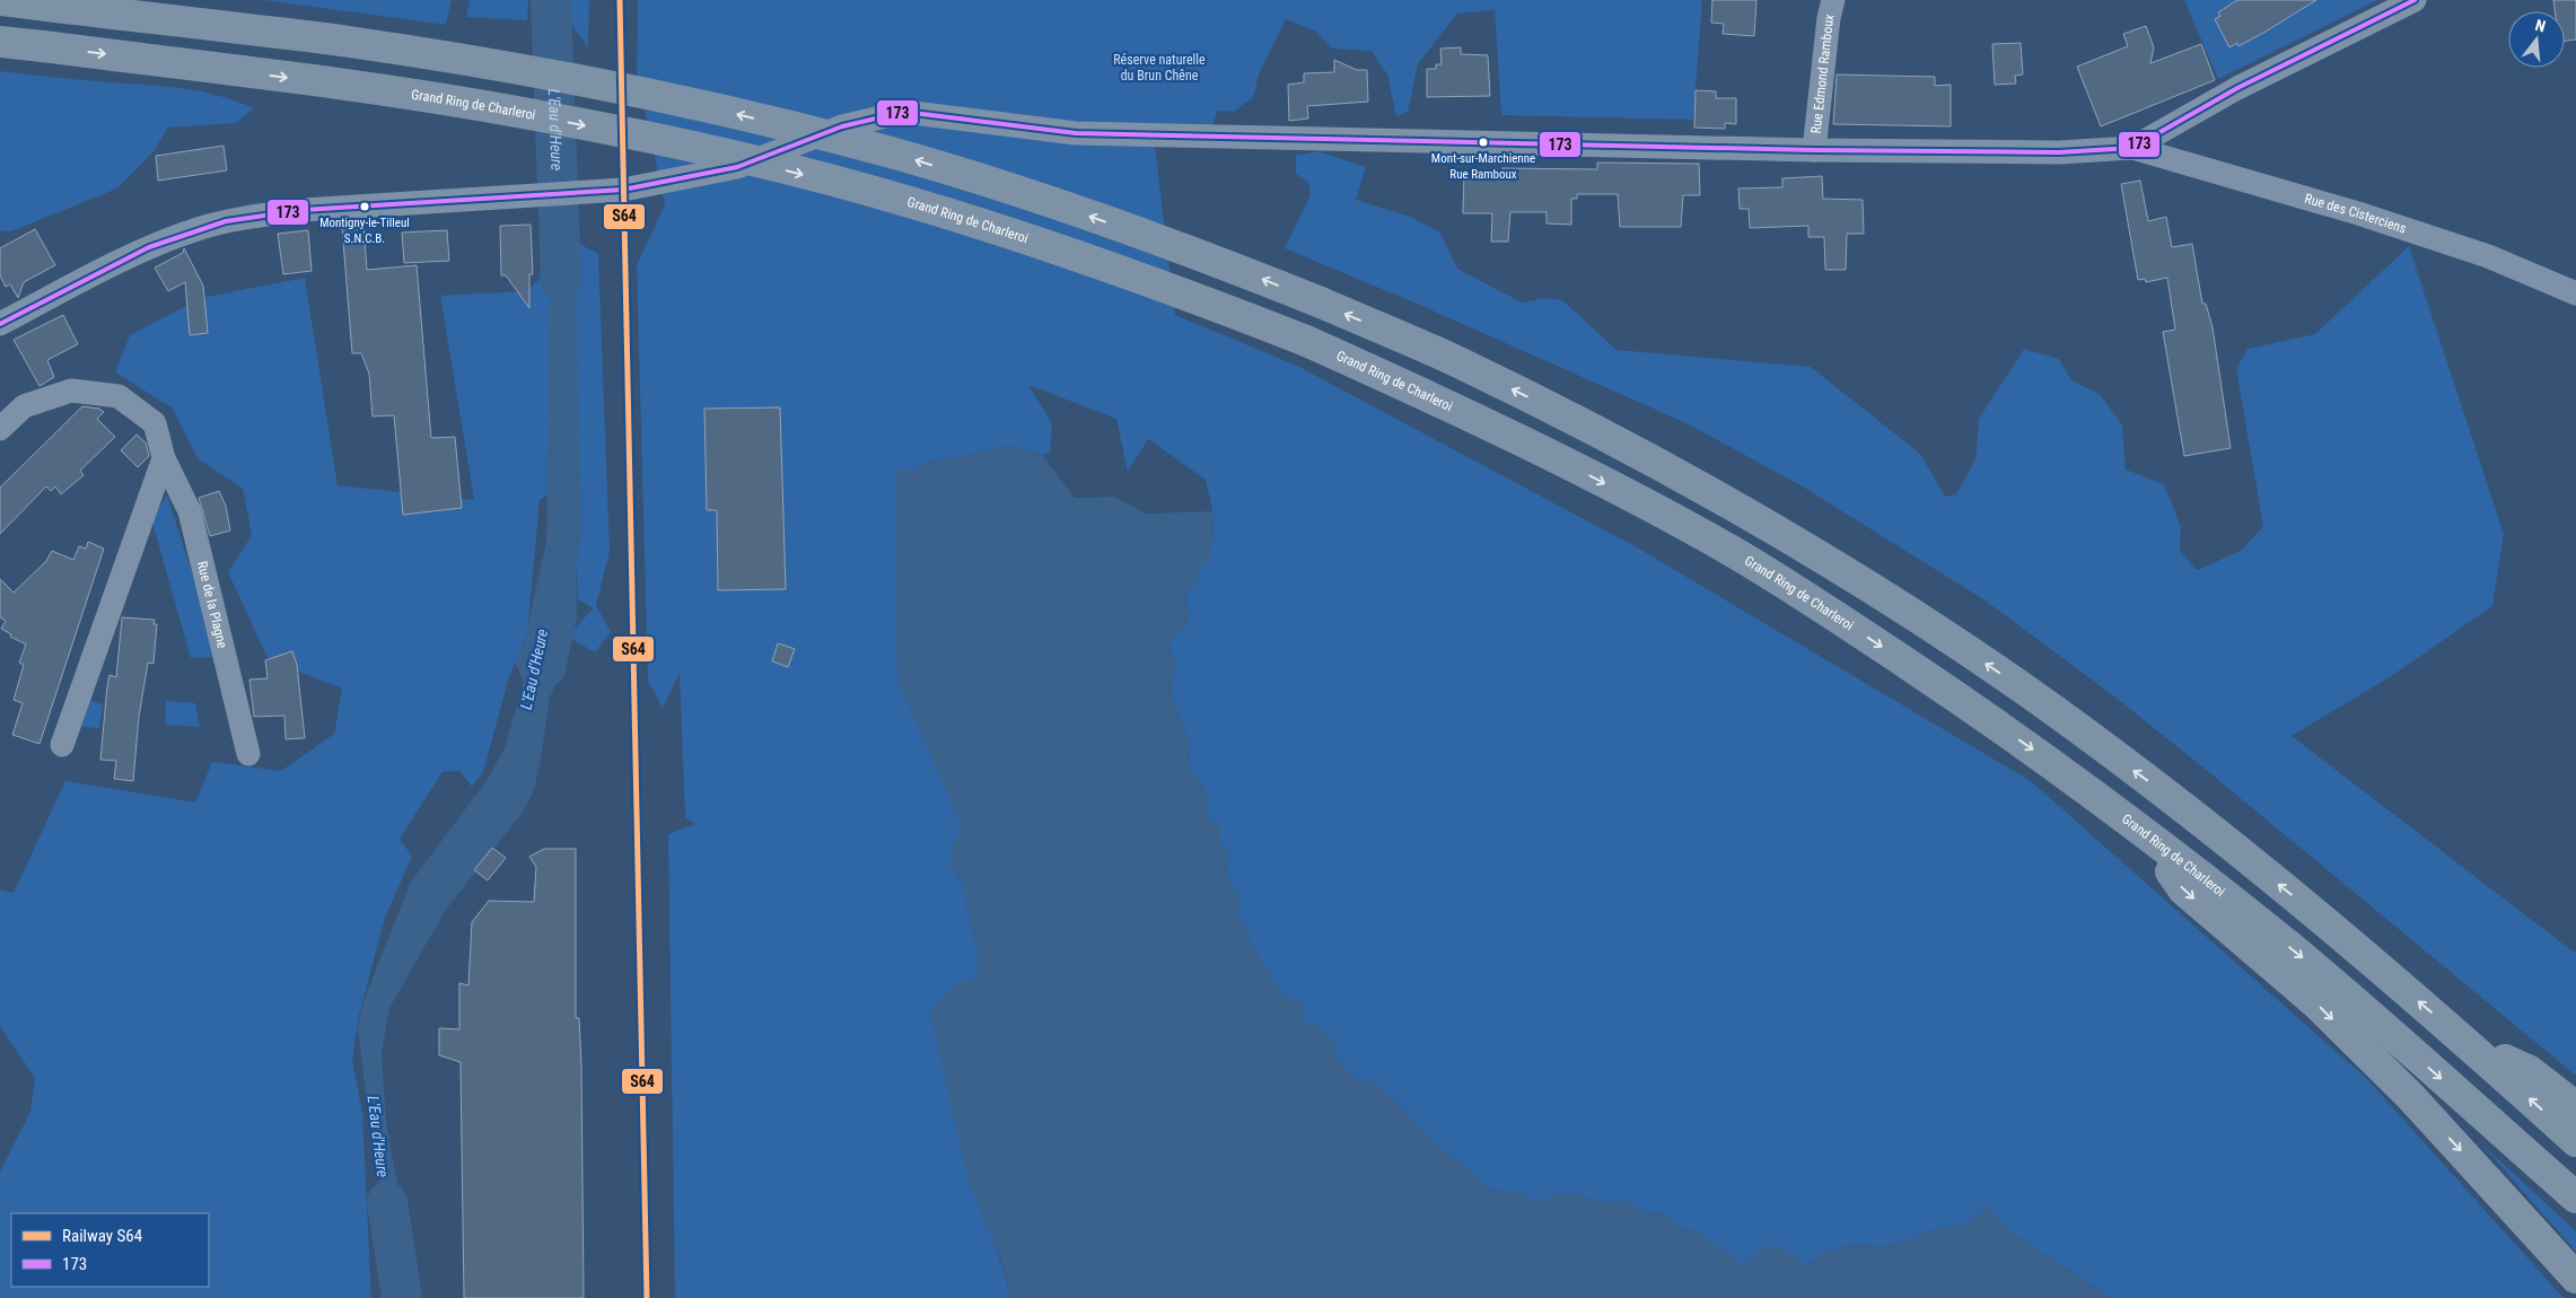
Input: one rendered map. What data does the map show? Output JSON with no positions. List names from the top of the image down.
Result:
{
  "streets": {
    "highway": ["Grand Ring de Charleroi"],
    "street": ["Rue Edmond Ramboux", "Rue des Cisterciens", "Rue de la Plagne"]
  },
  "water": ["L'Eau d'Heure"],
  "parks": ["Réserve naturelle du Brun Chêne"],
  "places": ["Mont-sur-Marchienne Rue Ramboux", "Montigny-le-Tilleul S.N.C.B."],
  "lines": ["rail line S64", "transit line 173"],
  "legend": ["Railway S64", "173"],
  "north": "top"
}
